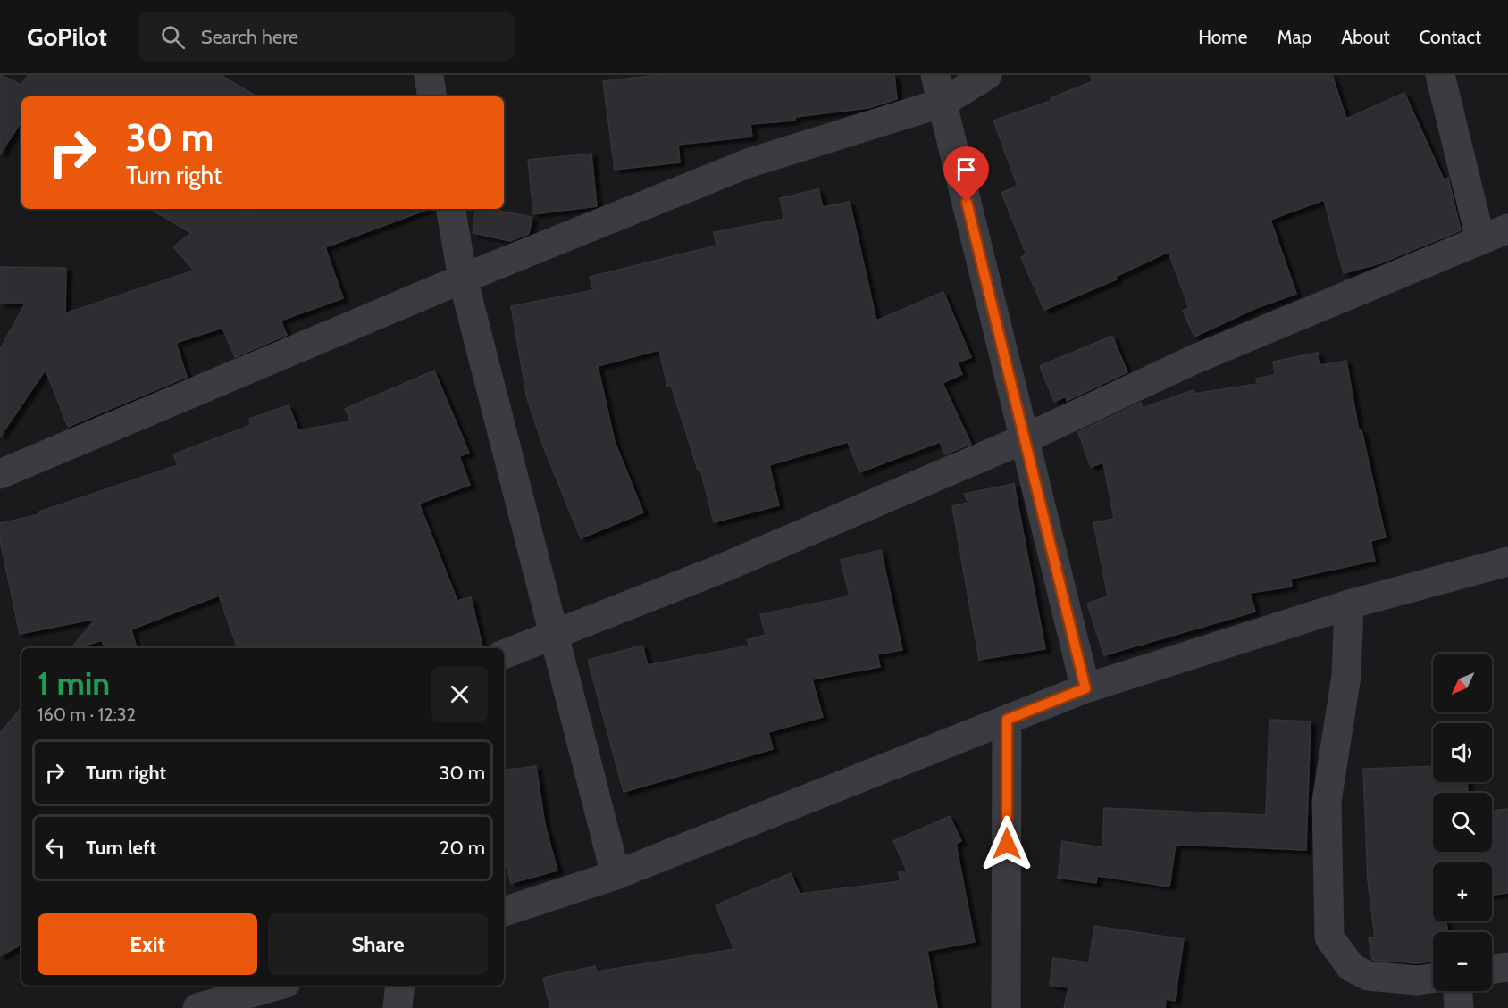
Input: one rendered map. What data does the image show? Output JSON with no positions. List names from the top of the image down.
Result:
{
  "north": "bottom left",
  "page": {
    "header": "GoPilot",
    "search": "Search here",
    "nav": [
      "Home",
      "Map",
      "About",
      "Contact"
    ],
    "turn": ["30 m", "Turn right"],
    "heading": ["1 min", "160 m · 12:32"],
    "map_buttons": ["+", "−"],
    "list": [
      {
        "name": "Turn right",
        "value": "30 m"
      },
      {
        "name": "Turn left",
        "value": "20 m"
      }
    ],
    "buttons": ["Exit", "Share"]
  }
}
